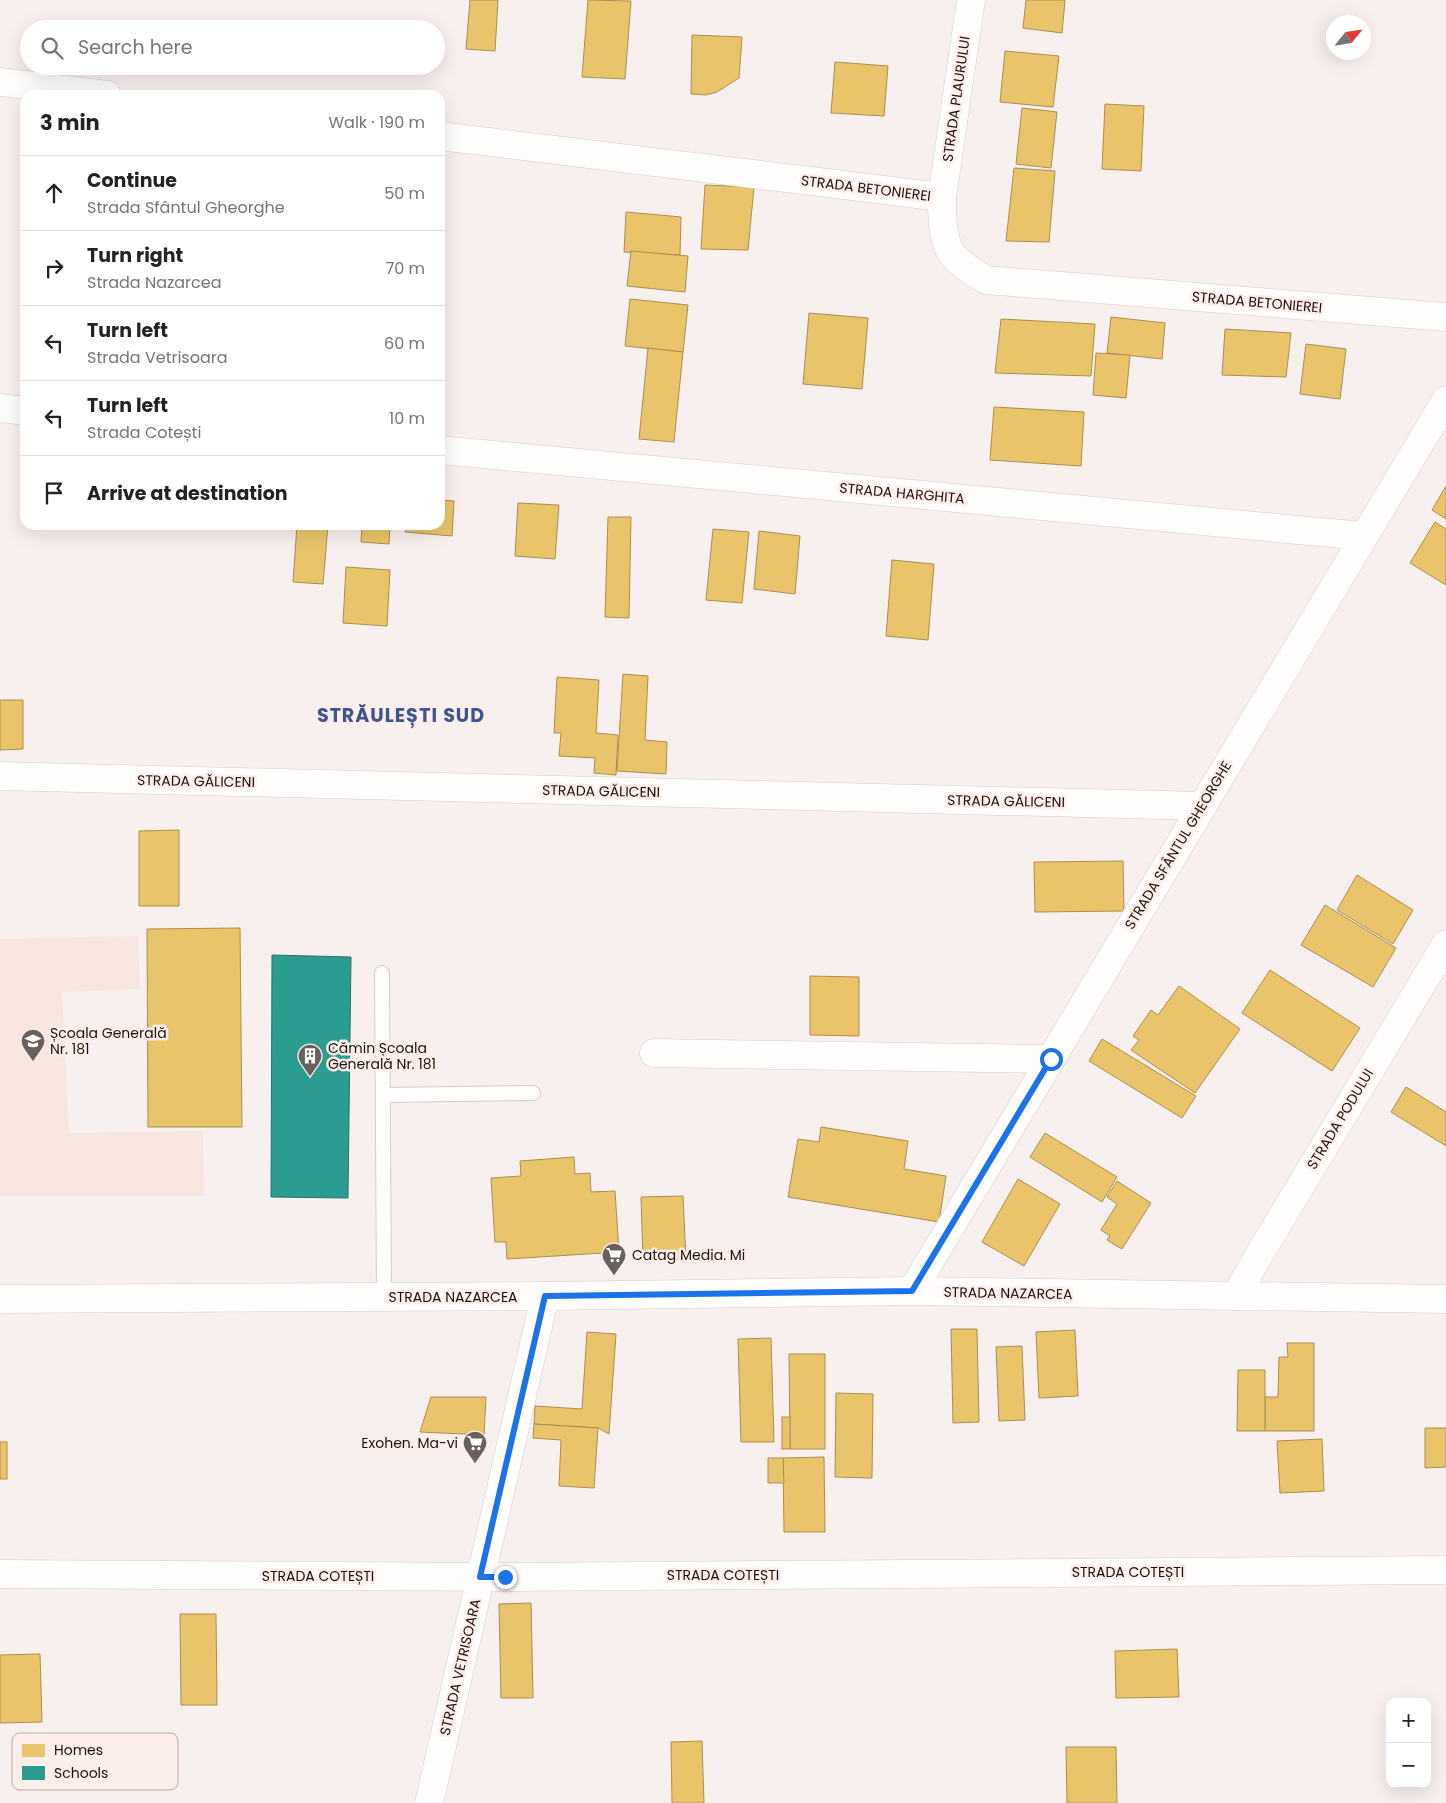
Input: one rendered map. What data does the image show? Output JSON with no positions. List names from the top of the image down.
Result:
{
  "streets": {
    "street": [
      "STRADA PLAURULUI",
      "STRADA BETONIEREI",
      "STRADA HARGHITA",
      "STRADA GĂLICENI",
      "STRADA SFÂNTUL GHEORGHE",
      "STRADA PODULUI",
      "STRADA NAZARCEA",
      "STRADA COTEȘTI",
      "STRADA VETRISOARA"
    ]
  },
  "crossings": [
    ["STRADA PLAURULUI", "STRADA BETONIEREI"],
    ["STRADA HARGHITA", "STRADA SFÂNTUL GHEORGHE"],
    ["STRADA GĂLICENI", "STRADA SFÂNTUL GHEORGHE"],
    ["STRADA SFÂNTUL GHEORGHE", "STRADA NAZARCEA"],
    ["STRADA PODULUI", "STRADA NAZARCEA"],
    ["STRADA NAZARCEA", "STRADA VETRISOARA"],
    ["STRADA COTEȘTI", "STRADA VETRISOARA"]
  ],
  "districts": ["STRĂULEȘTI SUD"],
  "places": {
    "school or university": ["Școala Generală Nr. 181"],
    "building": ["Cămin Școala Generală Nr. 181"],
    "supermarket": ["Catag Media. Mi", "Exohen. Ma-vi"]
  },
  "legend": ["Homes", "Schools"],
  "north": "top right",
  "page": {
    "search": "Search here",
    "heading": ["3 min", "Walk · 190 m"],
    "list": [
      ["Continue", "Strada Sfântul Gheorghe", "50 m"],
      ["Turn right", "Strada Nazarcea", "70 m"],
      ["Turn left", "Strada Vetrisoara", "60 m"],
      ["Turn left", "Strada Cotești", "10 m"],
      "Arrive at destination"
    ],
    "map_buttons": ["+", "−"]
  }
}
